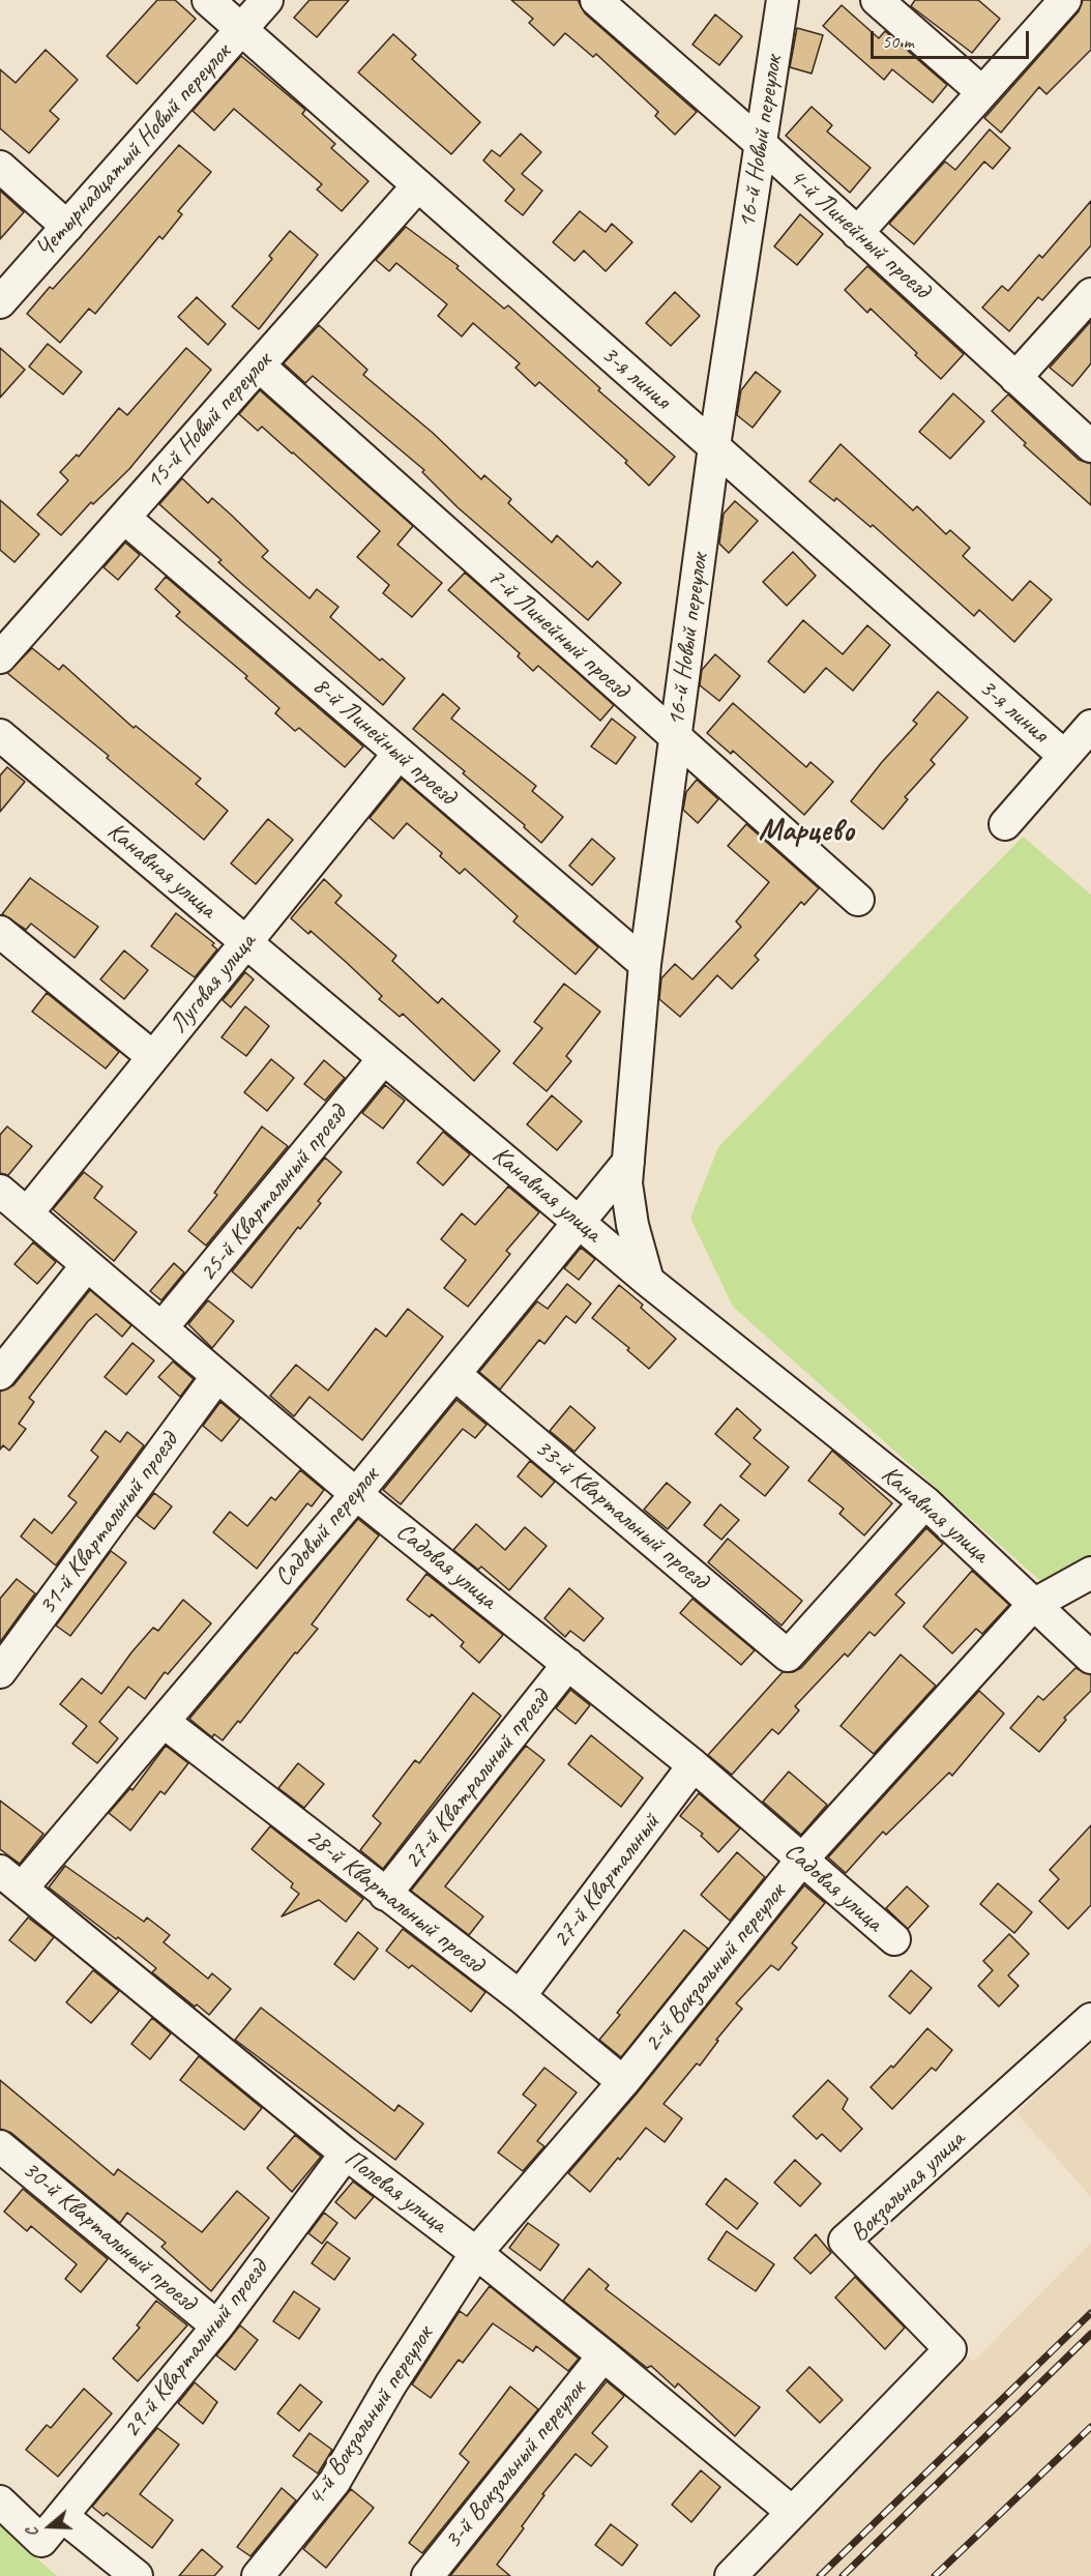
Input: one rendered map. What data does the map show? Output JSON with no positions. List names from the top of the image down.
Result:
{
  "streets": {
    "street": [
      "16-й Новый переулок",
      "Четырнадцатый Новый переулок",
      "4-й Линейный проезд",
      "3-я линия",
      "15-й Новый переулок",
      "7-й Линейный проезд",
      "8-й Линейный проезд",
      "Канавная улица",
      "Луговая улица",
      "25-й Квартальный проезд",
      "33-й Квартальный проезд",
      "31-й Квартальный проезд",
      "Садовый переулок",
      "Садовая улица",
      "27-й Кватральный проезд",
      "27-й Квартальный",
      "28-й Квартальный проезд",
      "2-й Вокзальный переулок",
      "Вокзальная улица",
      "Полевая улица",
      "30-й Квартальный проезд",
      "29-й Квартальный проезд",
      "4-й Вокзальный переулок",
      "3-й Вокзальный переулок"
    ]
  },
  "crossings": [
    ["16-й Новый переулок", "4-й Линейный проезд"],
    ["16-й Новый переулок", "3-я линия"],
    ["16-й Новый переулок", "7-й Линейный проезд"],
    ["16-й Новый переулок", "8-й Линейный проезд"],
    ["16-й Новый переулок", "Канавная улица"],
    ["16-й Новый переулок", "Садовый переулок"],
    ["Четырнадцатый Новый переулок", "3-я линия"],
    ["3-я линия", "15-й Новый переулок"],
    ["15-й Новый переулок", "7-й Линейный проезд"],
    ["15-й Новый переулок", "8-й Линейный проезд"],
    ["8-й Линейный проезд", "Луговая улица"],
    ["Канавная улица", "Луговая улица"],
    ["Канавная улица", "25-й Квартальный проезд"],
    ["Канавная улица", "33-й Квартальный проезд"],
    ["Канавная улица", "Садовый переулок"],
    ["Канавная улица", "2-й Вокзальный переулок"],
    ["Луговая улица", "Садовая улица"],
    ["25-й Квартальный проезд", "Садовая улица"],
    ["33-й Квартальный проезд", "Садовый переулок"],
    ["31-й Квартальный проезд", "Садовая улица"],
    ["Садовый переулок", "Садовая улица"],
    ["Садовый переулок", "28-й Квартальный проезд"],
    ["Садовый переулок", "Полевая улица"],
    ["Садовая улица", "27-й Кватральный проезд"],
    ["Садовая улица", "27-й Квартальный"],
    ["Садовая улица", "2-й Вокзальный переулок"],
    ["27-й Кватральный проезд", "28-й Квартальный проезд"],
    ["27-й Квартальный", "28-й Квартальный проезд"],
    ["28-й Квартальный проезд", "2-й Вокзальный переулок"],
    ["2-й Вокзальный переулок", "Полевая улица"],
    ["2-й Вокзальный переулок", "4-й Вокзальный переулок"],
    ["Вокзальная улица", "Полевая улица"],
    ["Полевая улица", "29-й Квартальный проезд"],
    ["Полевая улица", "4-й Вокзальный переулок"],
    ["Полевая улица", "3-й Вокзальный переулок"],
    ["30-й Квартальный проезд", "29-й Квартальный проезд"]
  ],
  "districts": ["Марцево"],
  "scale_bar": "50 m",
  "north": "left"
}
